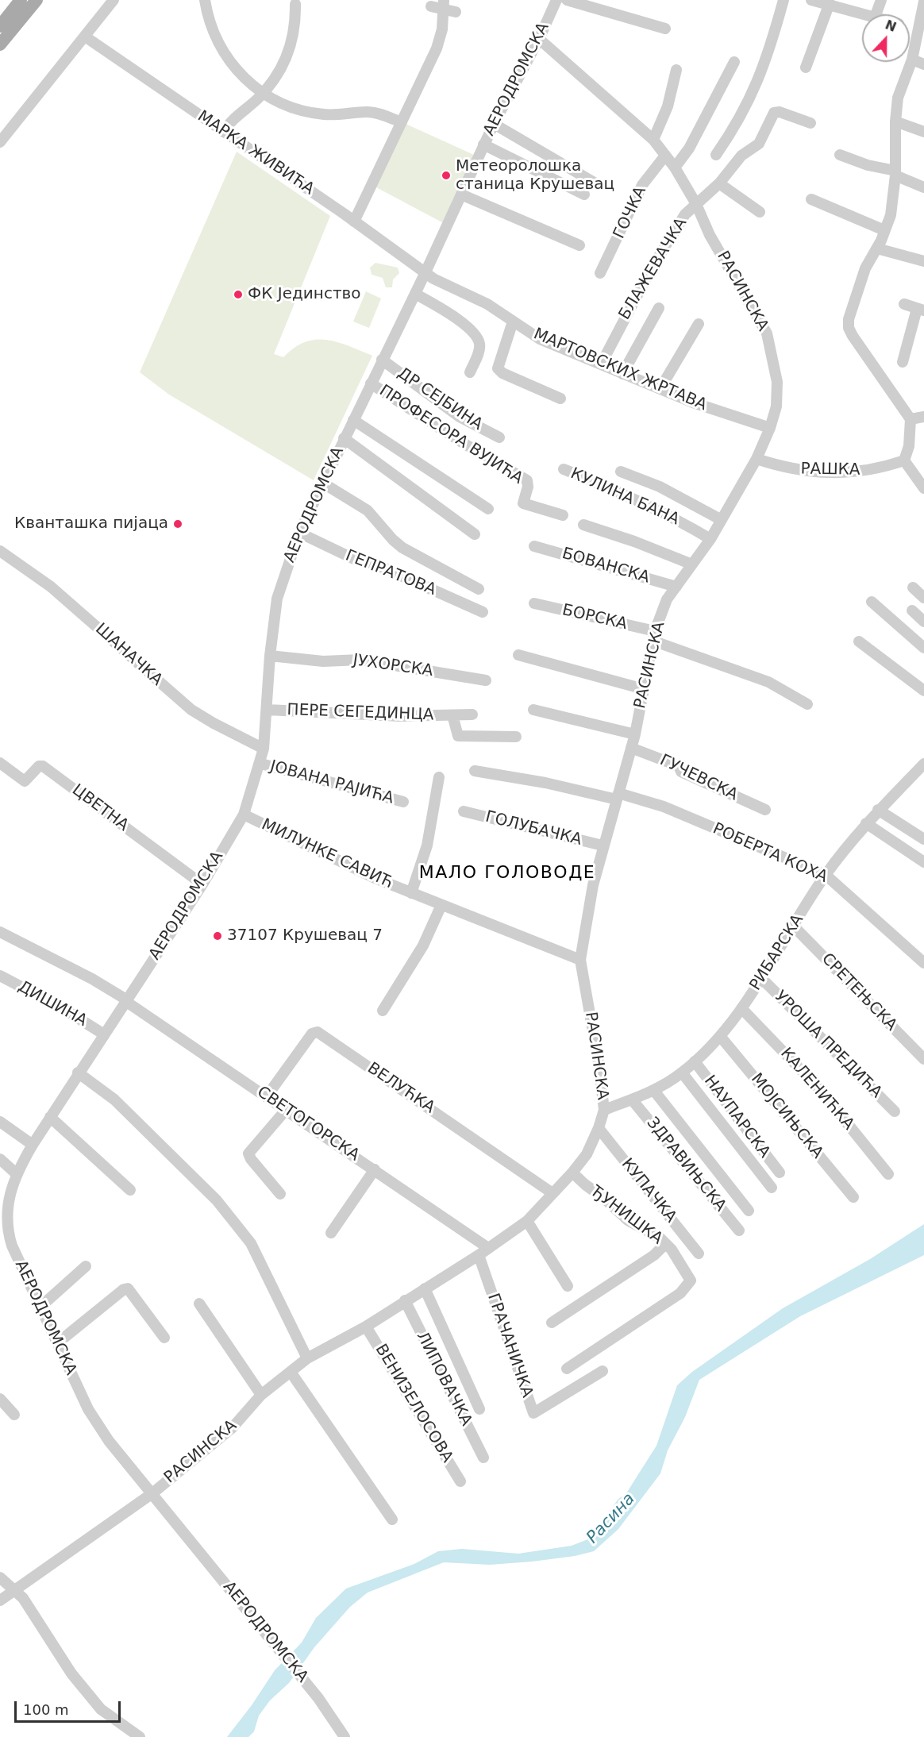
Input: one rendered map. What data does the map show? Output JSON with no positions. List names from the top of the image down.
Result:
{
  "streets": {
    "street": [
      "АЕРОДРОМСКА",
      "МАРКА ЖИВИЋА",
      "ГОЧКА",
      "БЛАЖЕВАЧКА",
      "РАСИНСКА",
      "МАРТОВСКИХ ЖРТАВА",
      "ДР СЕЈБИНА",
      "ПРОФЕСОРА ВУЈИЋА",
      "РАШКА",
      "КУЛИНА БАНА",
      "БОВАНСКА",
      "ГЕПРАТОВА",
      "БОРСКА",
      "ШАНАЧКА",
      "ЈУХОРСКА",
      "ПЕРЕ СЕГЕДИНЦА",
      "ГУЧЕВСКА",
      "ЈОВАНА РАЈИЋА",
      "ЦВЕТНА",
      "ГОЛУБАЧКА",
      "РОБЕРТА КОХА",
      "МИЛУНКЕ САВИЋ",
      "РИБАРСКА",
      "СРЕТЕЊСКА",
      "ДИШИНА",
      "УРОША ПРЕДИЋА",
      "ВЕЛУЋКА",
      "КАЛЕНИЋКА",
      "МОЈСИЊСКА",
      "НАУПАРСКА",
      "СВЕТОГОРСКА",
      "ЗДРАВИЊСКА",
      "КУПАЧКА",
      "ЂУНИШКА",
      "ГРАЧАНИЧКА",
      "ЛИПОВАЧКА",
      "ВЕНИЗЕЛОСОВА"
    ]
  },
  "crossings": [
    ["АЕРОДРОМСКА", "МАРКА ЖИВИЋА"],
    ["АЕРОДРОМСКА", "РАСИНСКА"],
    ["АЕРОДРОМСКА", "МАРТОВСКИХ ЖРТАВА"],
    ["АЕРОДРОМСКА", "ДР СЕЈБИНА"],
    ["АЕРОДРОМСКА", "ПРОФЕСОРА ВУЈИЋА"],
    ["АЕРОДРОМСКА", "ГЕПРАТОВА"],
    ["АЕРОДРОМСКА", "ШАНАЧКА"],
    ["АЕРОДРОМСКА", "ЈУХОРСКА"],
    ["АЕРОДРОМСКА", "ПЕРЕ СЕГЕДИНЦА"],
    ["АЕРОДРОМСКА", "ЈОВАНА РАЈИЋА"],
    ["АЕРОДРОМСКА", "ЦВЕТНА"],
    ["АЕРОДРОМСКА", "МИЛУНКЕ САВИЋ"],
    ["АЕРОДРОМСКА", "ДИШИНА"],
    ["АЕРОДРОМСКА", "СВЕТОГОРСКА"],
    ["МАРКА ЖИВИЋА", "МАРТОВСКИХ ЖРТАВА"],
    ["ГОЧКА", "РАСИНСКА"],
    ["БЛАЖЕВАЧКА", "РАСИНСКА"],
    ["БЛАЖЕВАЧКА", "МАРТОВСКИХ ЖРТАВА"],
    ["РАСИНСКА", "МАРТОВСКИХ ЖРТАВА"],
    ["РАСИНСКА", "РАШКА"],
    ["РАСИНСКА", "КУЛИНА БАНА"],
    ["РАСИНСКА", "БОВАНСКА"],
    ["РАСИНСКА", "БОРСКА"],
    ["РАСИНСКА", "ГУЧЕВСКА"],
    ["РАСИНСКА", "ГОЛУБАЧКА"],
    ["РАСИНСКА", "РОБЕРТА КОХА"],
    ["РАСИНСКА", "МИЛУНКЕ САВИЋ"],
    ["РАСИНСКА", "РИБАРСКА"],
    ["РАСИНСКА", "ВЕЛУЋКА"],
    ["РАСИНСКА", "СВЕТОГОРСКА"],
    ["РАСИНСКА", "КУПАЧКА"],
    ["РАСИНСКА", "ЂУНИШКА"],
    ["РАСИНСКА", "ГРАЧАНИЧКА"],
    ["РАСИНСКА", "ЛИПОВАЧКА"],
    ["РАСИНСКА", "ВЕНИЗЕЛОСОВА"],
    ["РОБЕРТА КОХА", "РИБАРСКА"],
    ["РИБАРСКА", "СРЕТЕЊСКА"],
    ["РИБАРСКА", "УРОША ПРЕДИЋА"],
    ["РИБАРСКА", "КАЛЕНИЋКА"],
    ["РИБАРСКА", "МОЈСИЊСКА"],
    ["РИБАРСКА", "НАУПАРСКА"],
    ["РИБАРСКА", "ЗДРАВИЊСКА"],
    ["ВЕЛУЋКА", "СВЕТОГОРСКА"]
  ],
  "districts": ["МАЛО ГОЛОВОДЕ"],
  "water": ["Расина"],
  "places": [
    "Метеоролошка станица Крушевац",
    "ФК Јединство",
    "Кванташка пијаца",
    "37107 Крушевац 7"
  ],
  "scale_bar": "100 m",
  "north": "top"
}
